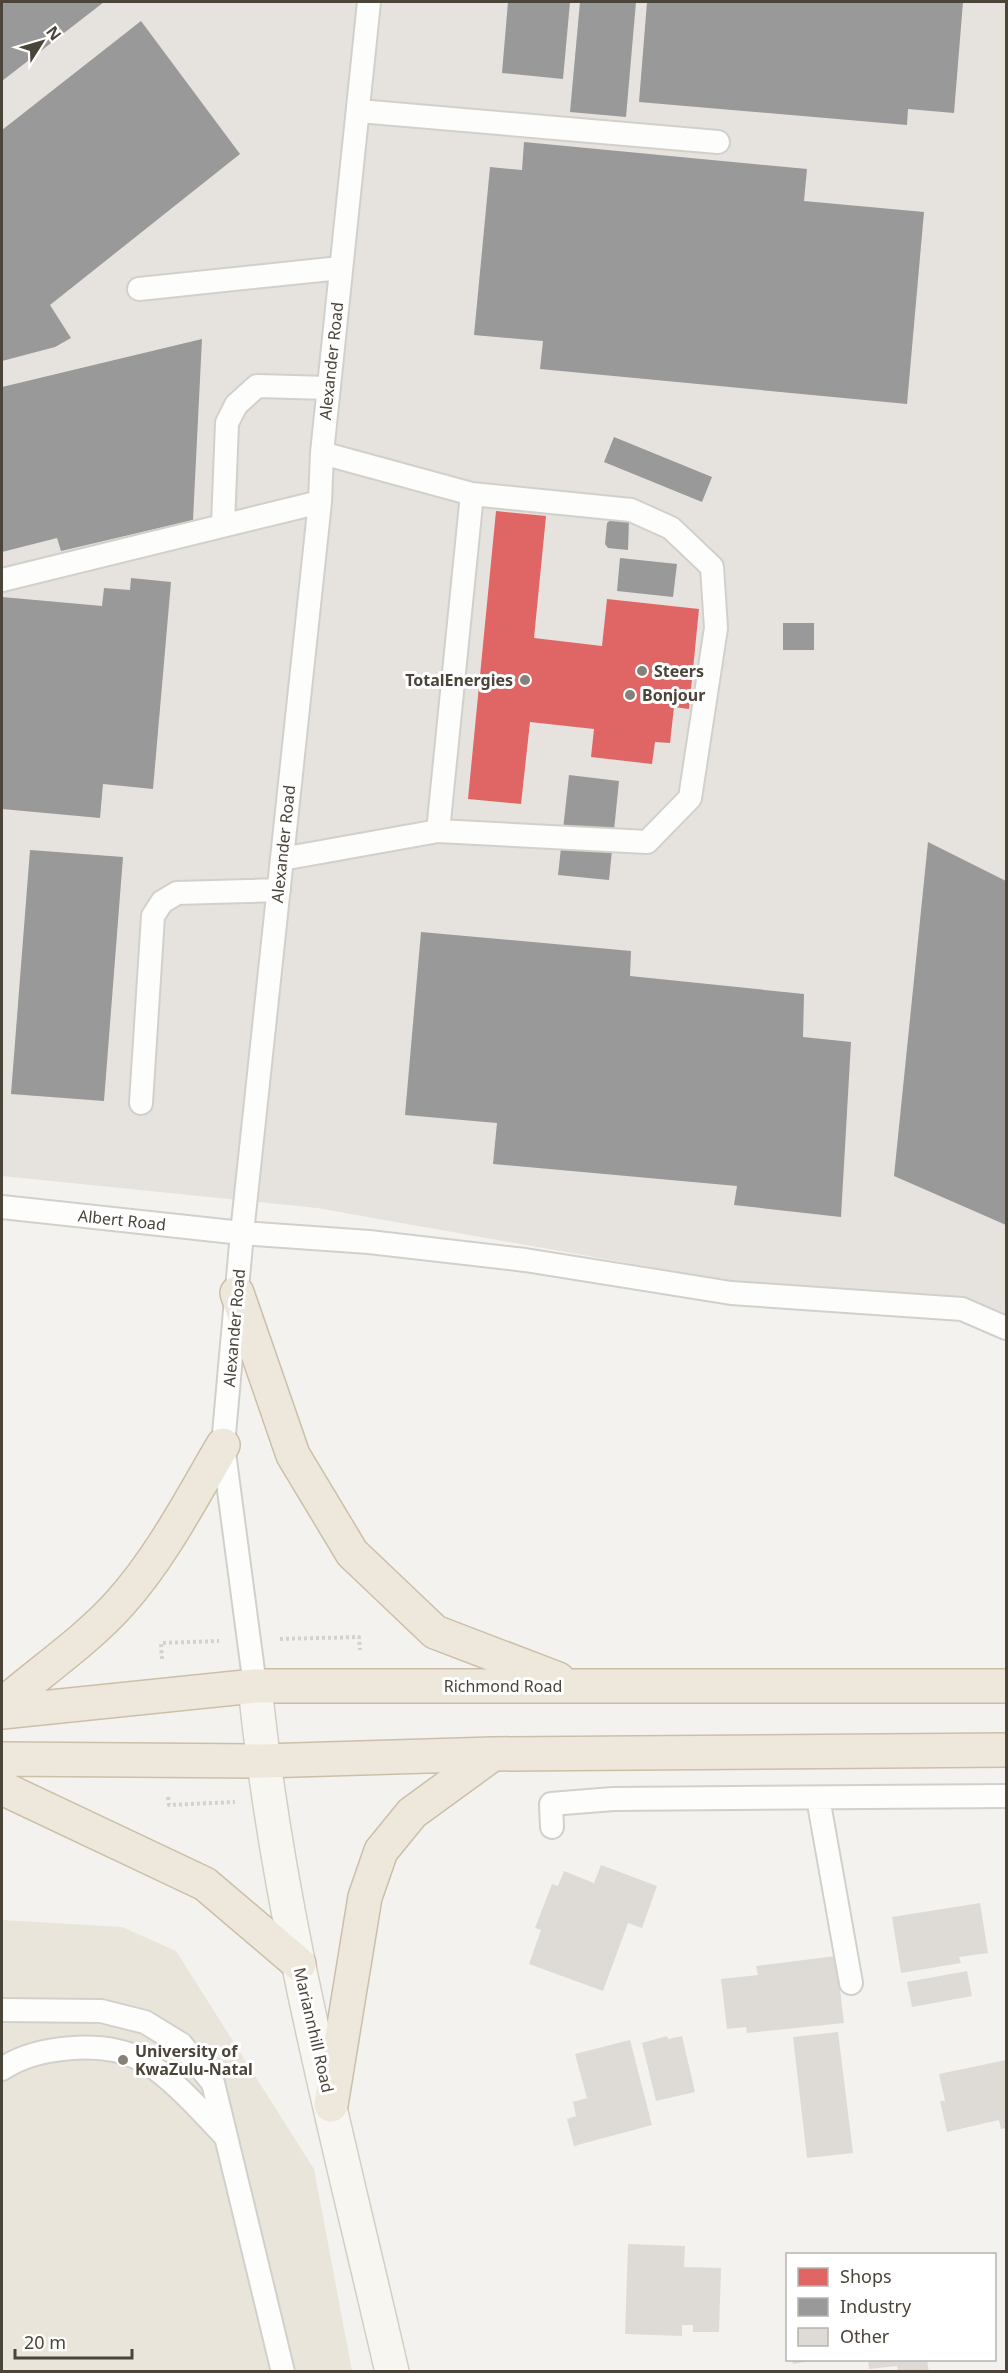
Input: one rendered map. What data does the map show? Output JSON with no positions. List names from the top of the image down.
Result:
{
  "streets": {
    "highway": ["Richmond Road"],
    "street": ["Mariannhill Road"],
    "lane": ["Alexander Road", "Albert Road"]
  },
  "crossings": [
    ["Alexander Road", "Albert Road"],
    ["Alexander Road", "Richmond Road"],
    ["Alexander Road", "Mariannhill Road"],
    ["Richmond Road", "Mariannhill Road"]
  ],
  "places": [
    "Steers",
    "TotalEnergies",
    "Bonjour",
    "University of KwaZulu-Natal"
  ],
  "legend": ["Shops", "Industry", "Other"],
  "scale_bar": "20 m",
  "north": "top right"
}
